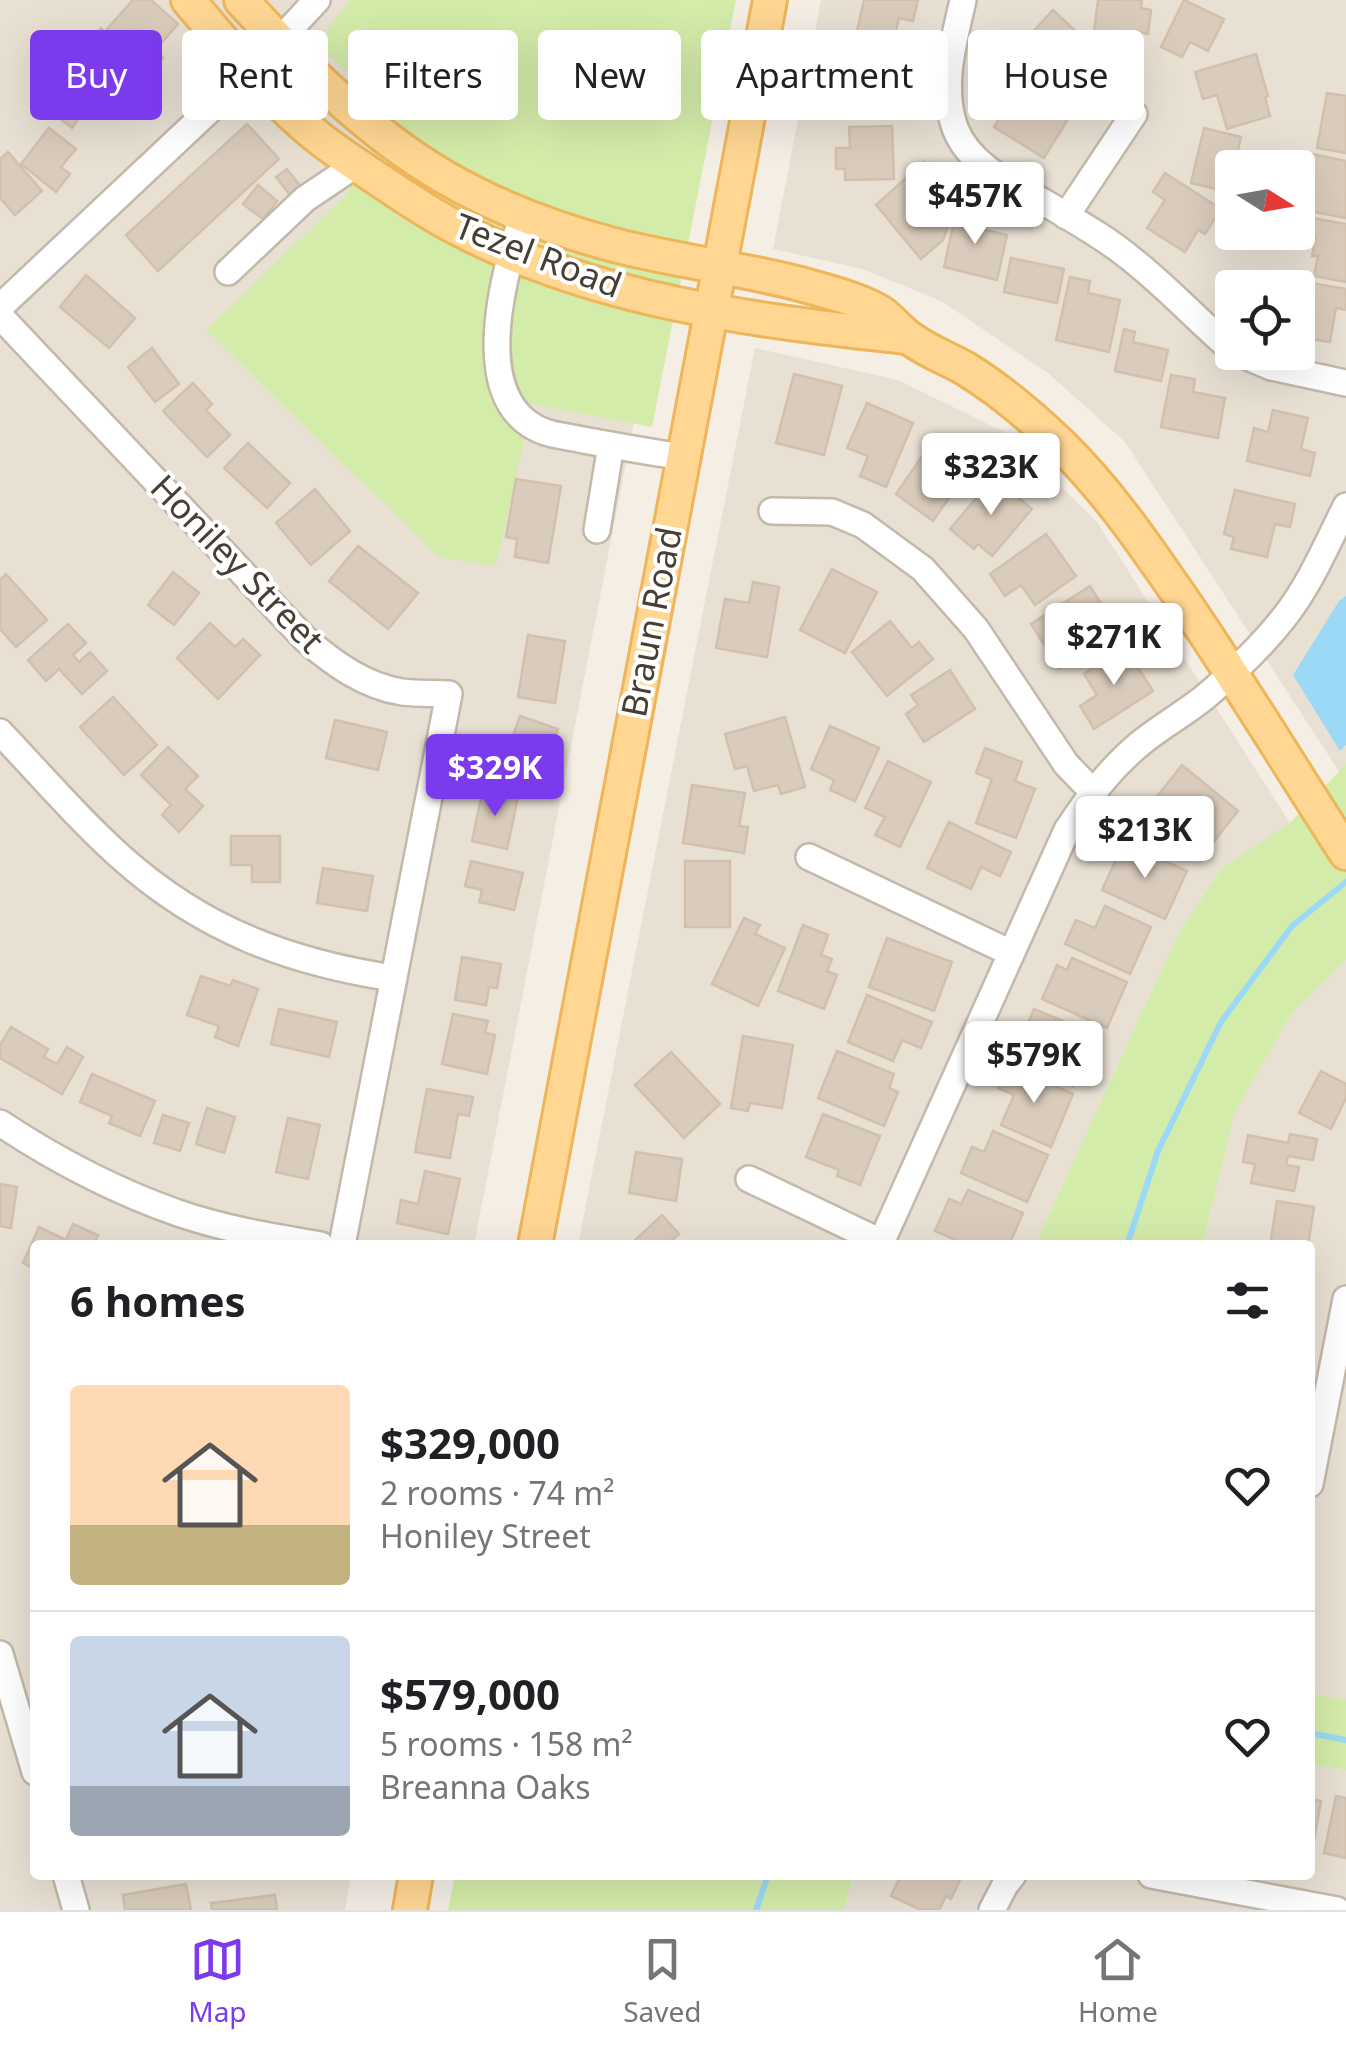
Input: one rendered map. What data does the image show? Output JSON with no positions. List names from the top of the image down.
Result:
{
  "streets": {
    "main road": ["Tezel Road", "Braun Road"],
    "street": ["Honiley Street"]
  },
  "crossings": [
    ["Tezel Road", "Braun Road"]
  ],
  "north": "right",
  "page": {
    "chip": [
      "Buy",
      "Rent",
      "Filters",
      "New",
      "Apartment",
      "House"
    ],
    "price": [
      "$457K",
      "$323K",
      "$271K",
      "$329K",
      "$213K",
      "$579K"
    ],
    "heading": "6 homes",
    "list": [
      {
        "name": "$329,000",
        "note": "2 rooms · 74 m² · Honiley Street"
      },
      {
        "name": "$579,000",
        "note": "5 rooms · 158 m² · Breanna Oaks"
      }
    ],
    "tabs": ["Map", "Saved", "Home"]
  }
}
